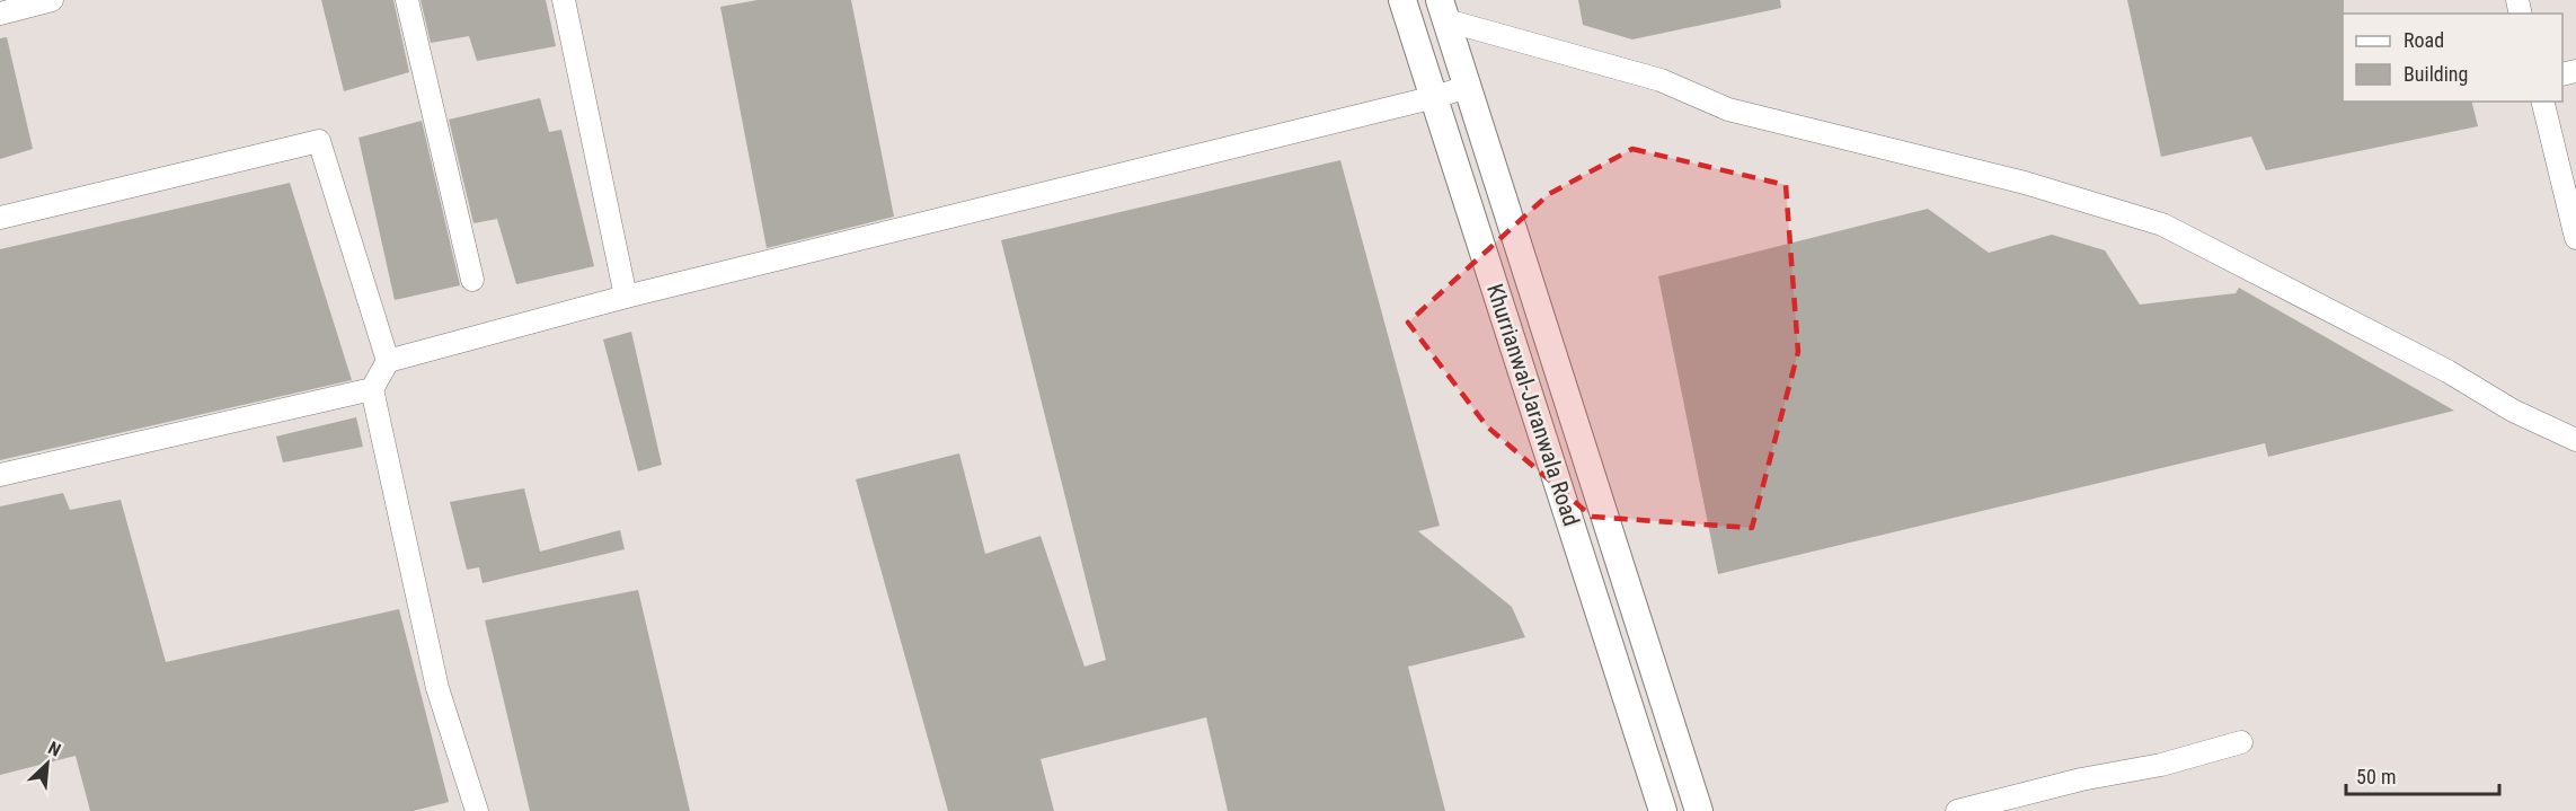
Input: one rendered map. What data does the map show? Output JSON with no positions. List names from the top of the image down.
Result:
{
  "streets": {
    "main road": ["Khurrianwal-Jaranwala Road"]
  },
  "legend": ["Road", "Building"],
  "scale_bar": "50 m",
  "north": "top right"
}
